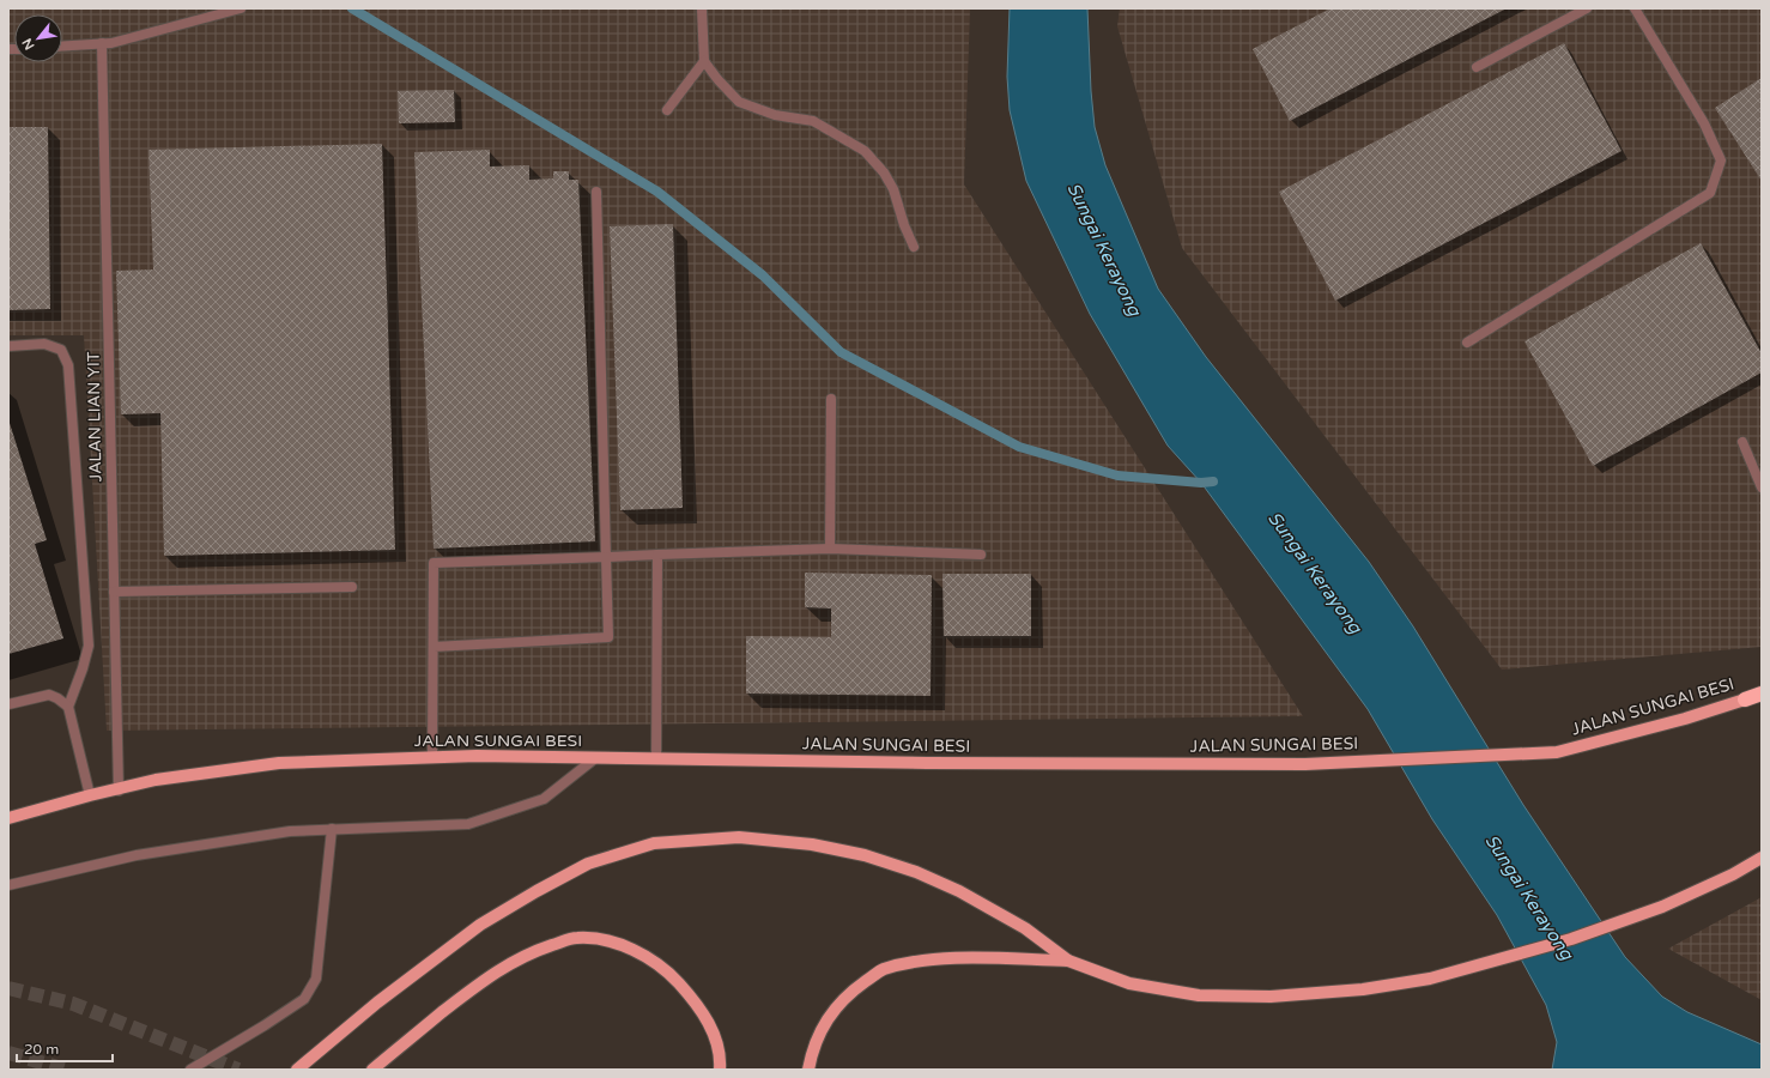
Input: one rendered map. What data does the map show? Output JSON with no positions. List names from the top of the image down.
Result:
{
  "streets": {
    "highway": ["JALAN SUNGAI BESI"],
    "street": ["JALAN LIAN YIT"]
  },
  "crossings": [
    ["JALAN LIAN YIT", "JALAN SUNGAI BESI"]
  ],
  "water": ["Sungai Kerayong"],
  "scale_bar": "20 m",
  "north": "bottom left"
}
